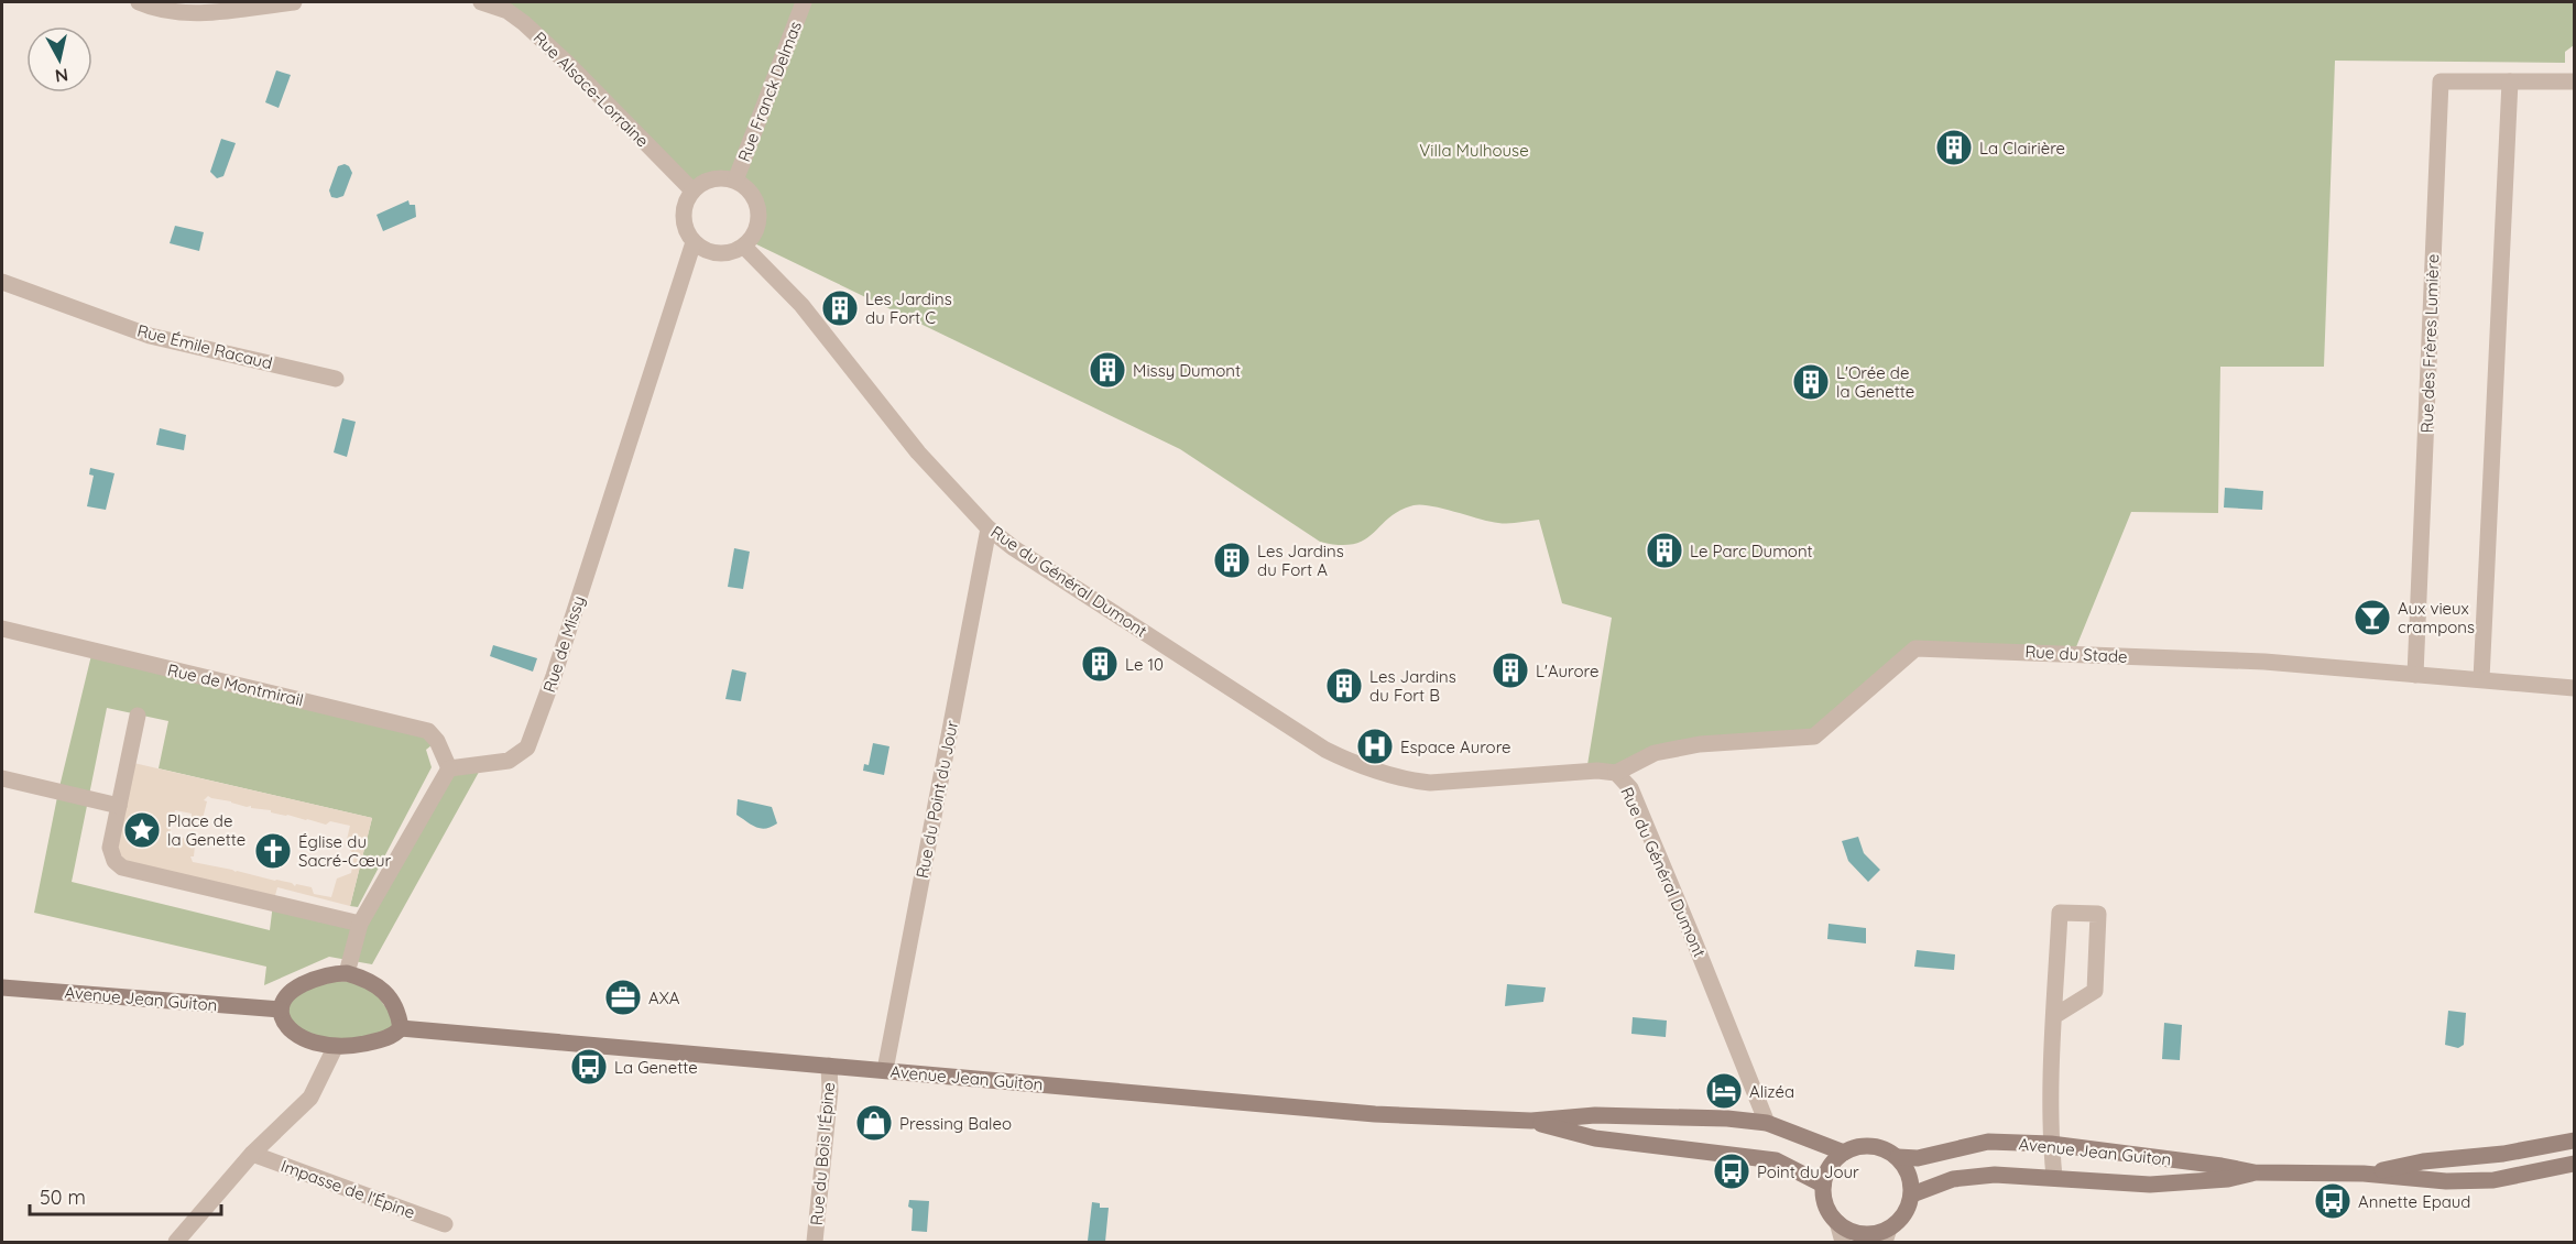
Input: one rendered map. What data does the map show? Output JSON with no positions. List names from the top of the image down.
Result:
{
  "streets": {
    "main road": ["Avenue Jean Guiton"],
    "street": [
      "Rue Alsace-Lorraine",
      "Rue Franck Delmas",
      "Rue des Frères Lumière",
      "Rue Émile Racaud",
      "Rue du Général Dumont",
      "Rue de Missy",
      "Rue du Stade",
      "Rue de Montmirail",
      "Rue du Point du Jour",
      "Rue du Bois l'Épine",
      "Impasse de l'Épine"
    ]
  },
  "crossings": [
    ["Rue Alsace-Lorraine", "Rue Franck Delmas"],
    ["Rue Alsace-Lorraine", "Rue du Général Dumont"],
    ["Rue Alsace-Lorraine", "Rue de Missy"],
    ["Rue Franck Delmas", "Rue du Général Dumont"],
    ["Rue Franck Delmas", "Rue de Missy"],
    ["Rue des Frères Lumière", "Rue du Stade"],
    ["Rue du Général Dumont", "Rue de Missy"],
    ["Rue du Général Dumont", "Rue du Stade"],
    ["Rue du Général Dumont", "Rue du Point du Jour"],
    ["Rue du Général Dumont", "Avenue Jean Guiton"],
    ["Rue de Missy", "Rue de Montmirail"],
    ["Rue du Point du Jour", "Avenue Jean Guiton"],
    ["Avenue Jean Guiton", "Rue du Bois l'Épine"]
  ],
  "parks": ["Villa Mulhouse"],
  "places": {
    "building": [
      "La Clairière",
      "Les Jardins du Fort C",
      "Missy Dumont",
      "L'Orée de la Genette",
      "Le Parc Dumont",
      "Les Jardins du Fort A",
      "Le 10",
      "L'Aurore",
      "Les Jardins du Fort B"
    ],
    "bar": ["Aux vieux crampons"],
    "hospital": ["Espace Aurore"],
    "place": ["Place de la Genette"],
    "church": ["Église du Sacré-Cœur"],
    "office": ["AXA"],
    "bus stop": ["La Genette", "Point du Jour", "Annette Epaud"],
    "hotel": ["Alizéa"],
    "shop": ["Pressing Baleo"]
  },
  "scale_bar": "50 m",
  "north": "bottom"
}
